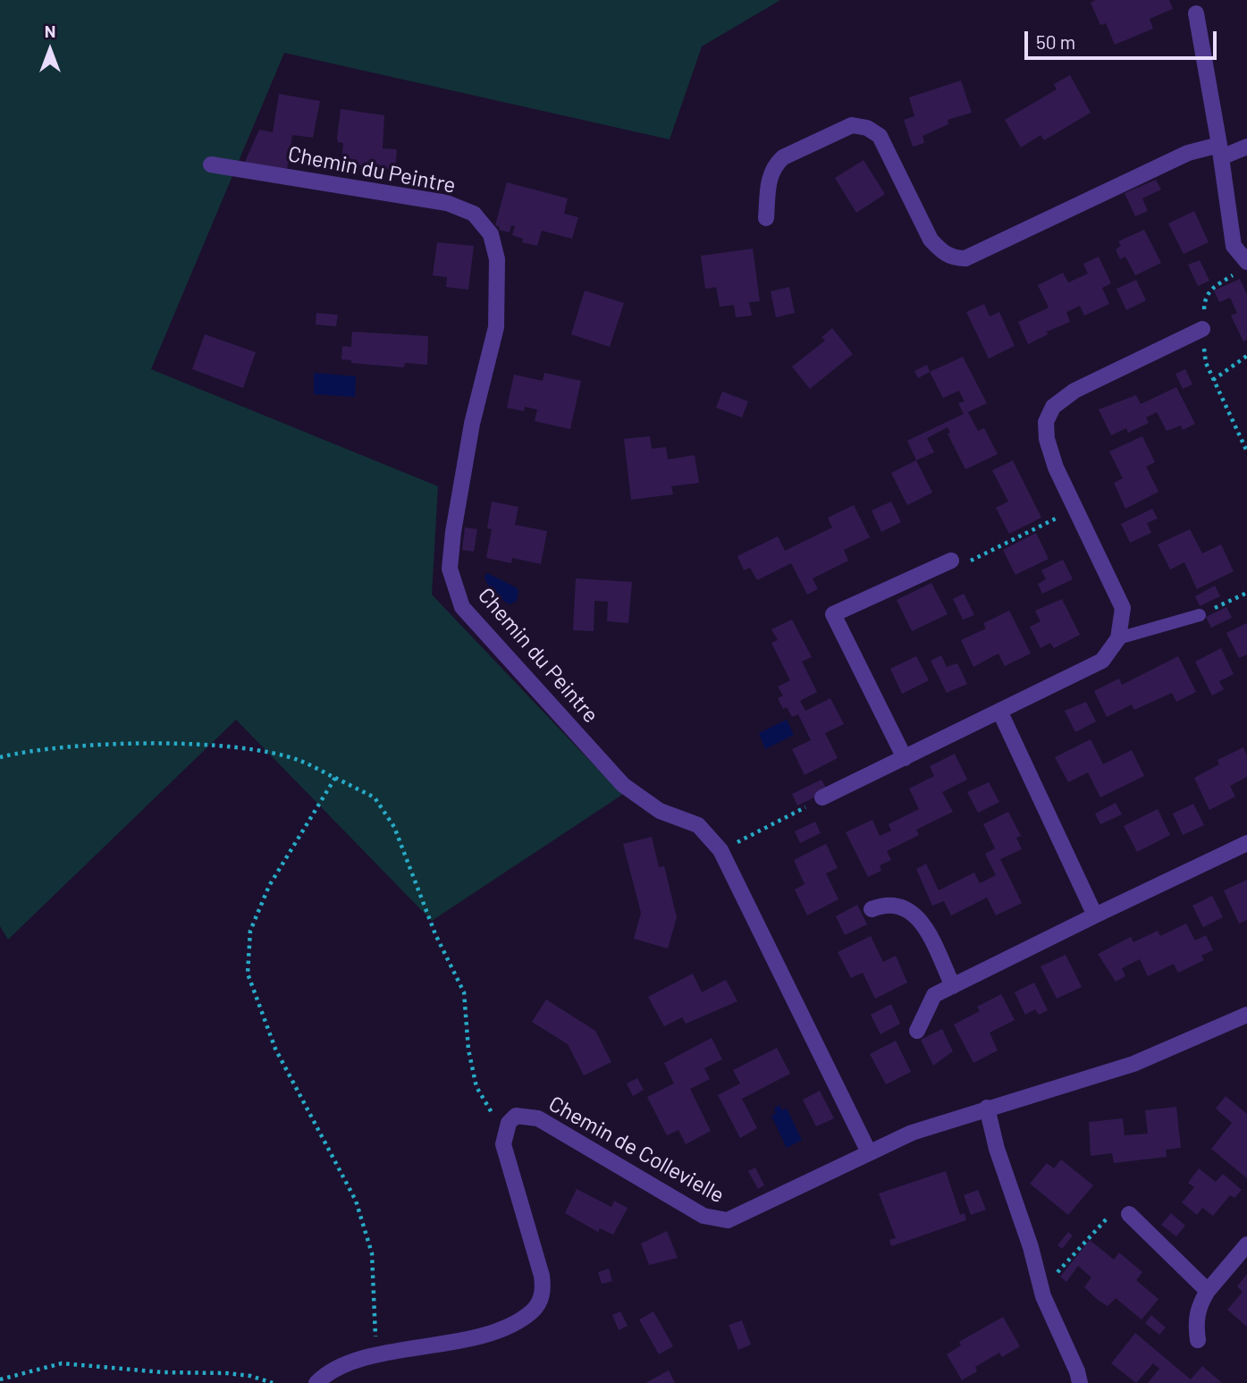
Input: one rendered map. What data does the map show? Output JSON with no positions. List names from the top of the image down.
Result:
{
  "streets": {
    "street": ["Chemin du Peintre", "Chemin de Collevielle"]
  },
  "crossings": [
    ["Chemin du Peintre", "Chemin de Collevielle"]
  ],
  "scale_bar": "50 m",
  "north": "top"
}
